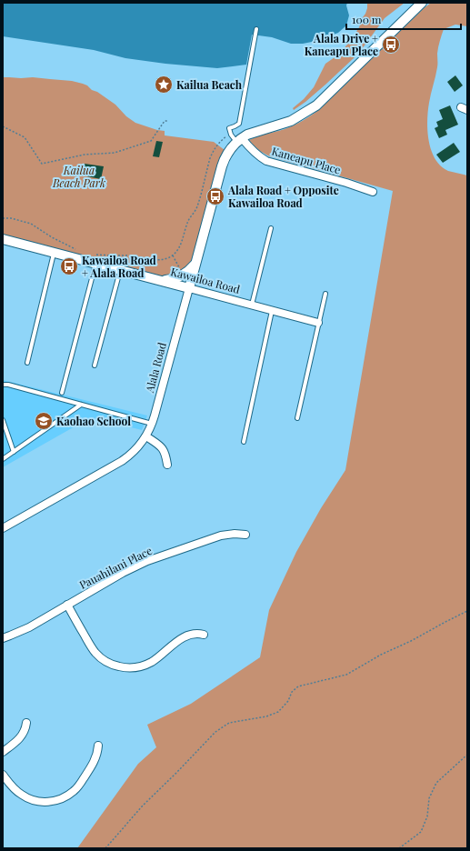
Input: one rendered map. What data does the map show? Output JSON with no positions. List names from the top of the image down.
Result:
{
  "streets": {
    "street": [
      "Kaneapu Place",
      "Kawailoa Road",
      "Alala Road",
      "Pauahilani Place"
    ]
  },
  "crossings": [
    ["Kaneapu Place", "Alala Road"],
    ["Kawailoa Road", "Alala Road"]
  ],
  "parks": ["Kailua Beach Park"],
  "places": {
    "bus stop": ["Alala Drive + Kaneapu Place", "Alala Road + Opposite Kawailoa Road", "Kawailoa Road + Alala Road"],
    "place": ["Kailua Beach"],
    "school or university": ["Kaohao School"]
  },
  "scale_bar": "100 m"
}
